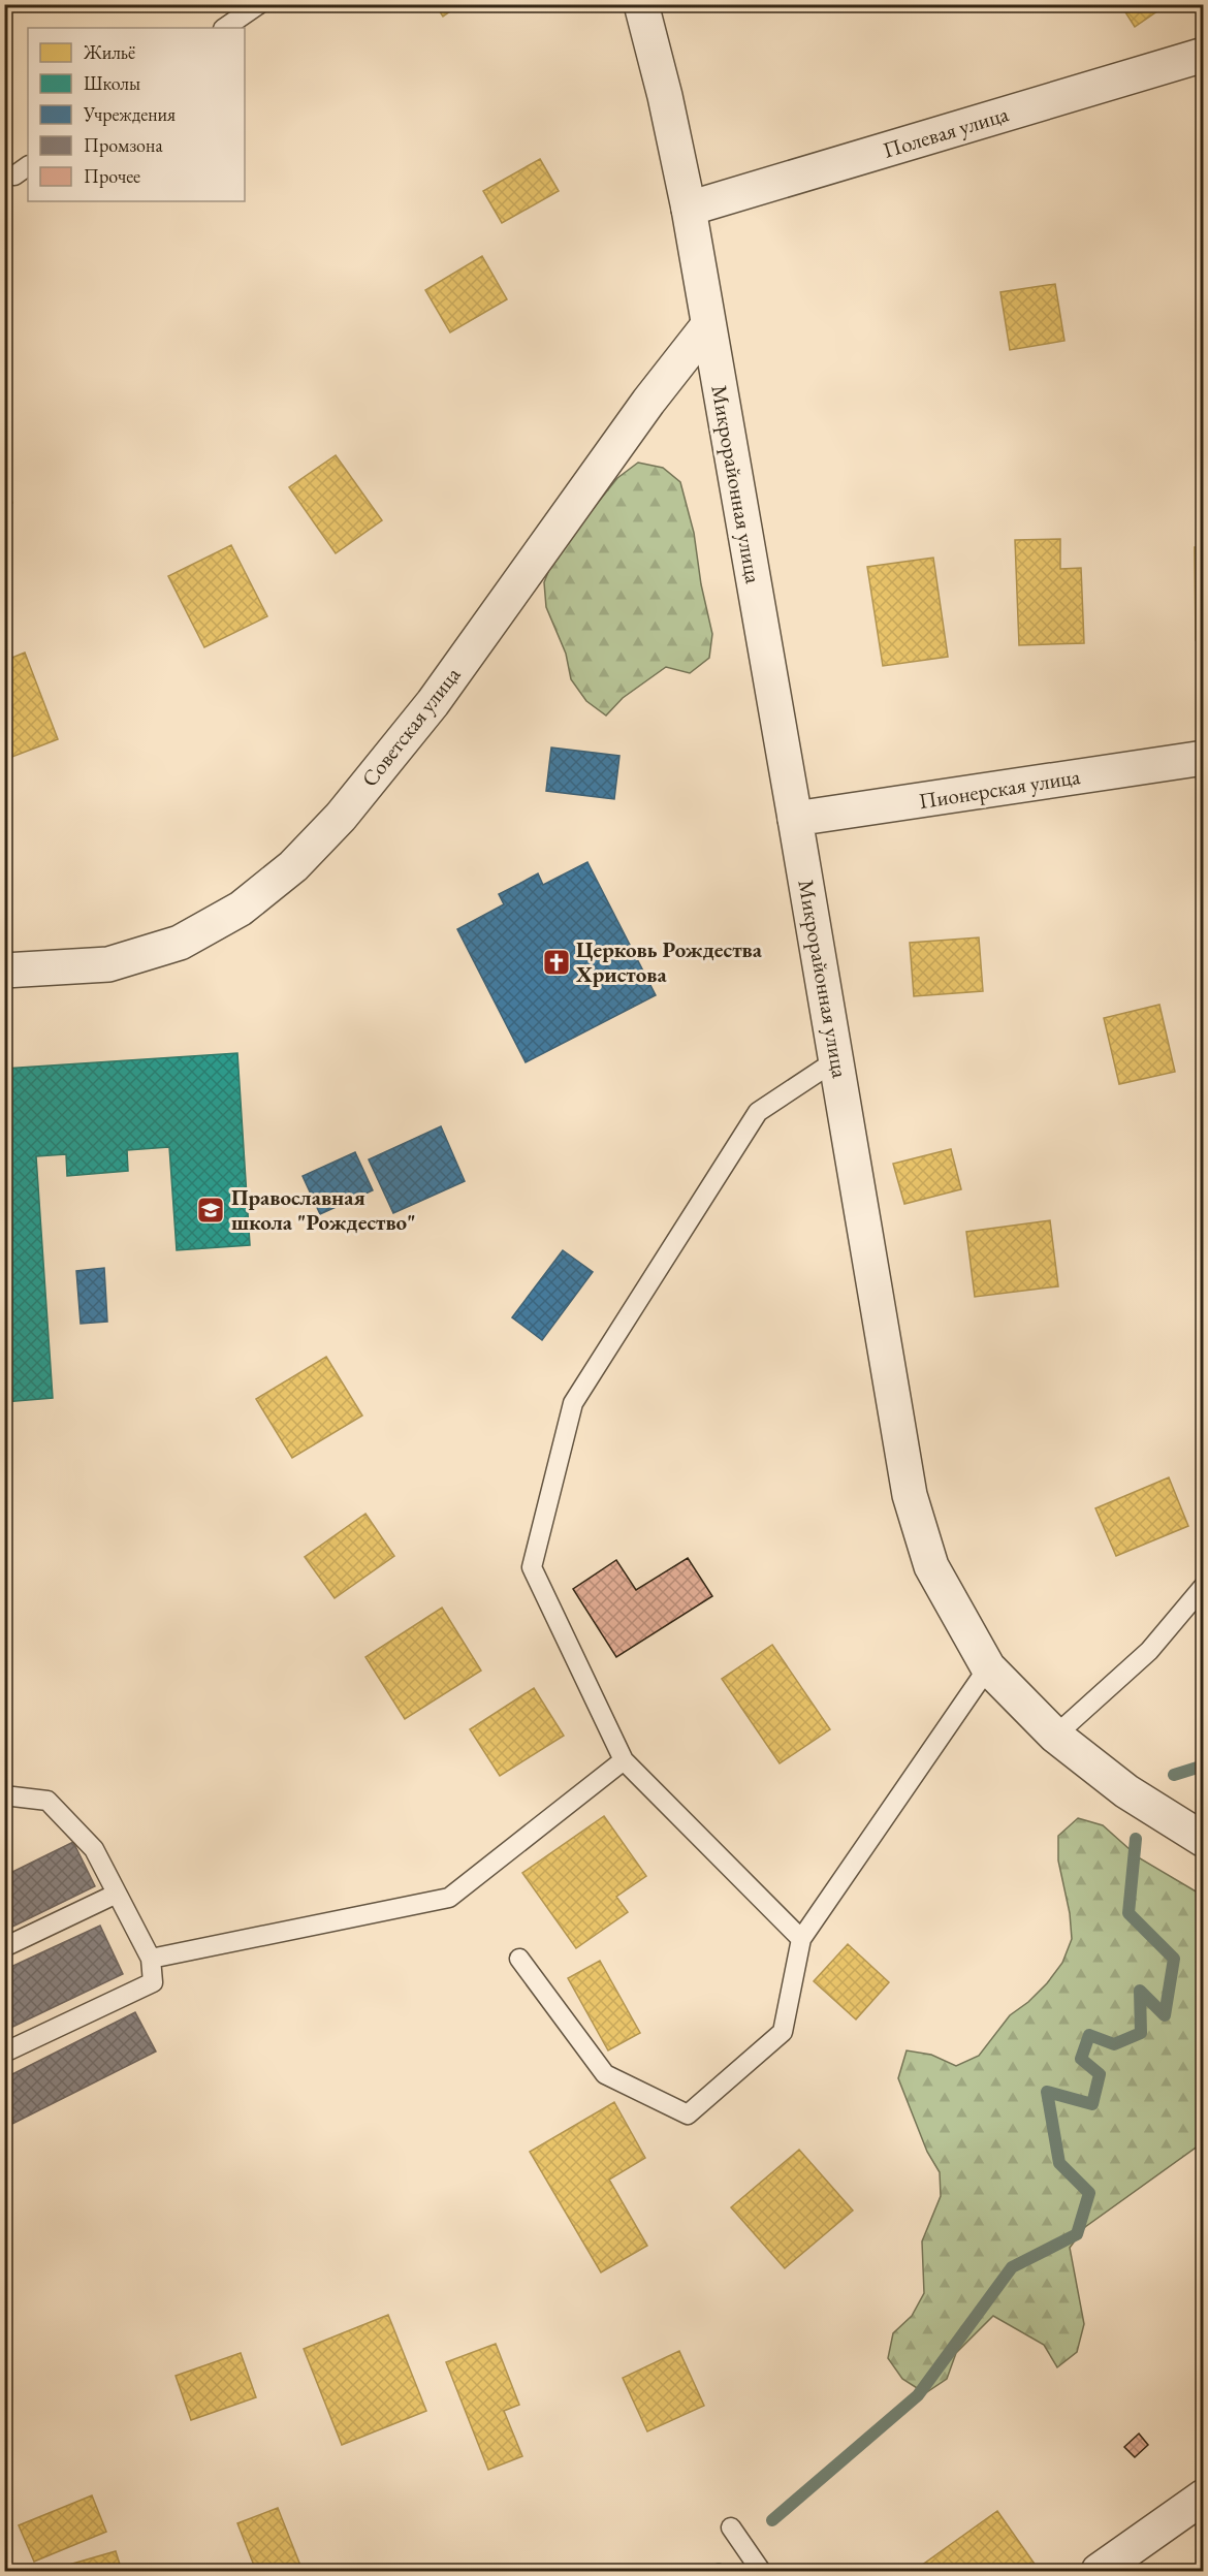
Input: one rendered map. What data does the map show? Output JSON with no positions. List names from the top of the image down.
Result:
{
  "streets": {
    "street": [
      "Полевая улица",
      "Микрорайонная улица",
      "Советская улица",
      "Пионерская улица"
    ]
  },
  "crossings": [
    ["Полевая улица", "Микрорайонная улица"],
    ["Микрорайонная улица", "Советская улица"],
    ["Микрорайонная улица", "Пионерская улица"]
  ],
  "places": {
    "church": ["Церковь Рождества Христова"],
    "school or university": ["Православная школа \"Рождество\""]
  },
  "legend": [
    "Жильё",
    "Школы",
    "Учреждения",
    "Промзона",
    "Прочее"
  ]
}
